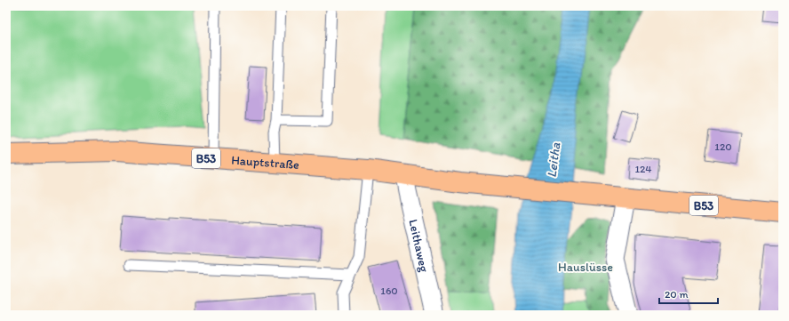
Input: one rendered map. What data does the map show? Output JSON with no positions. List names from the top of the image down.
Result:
{
  "streets": {
    "main road": ["B53", "Hauptstraße"],
    "street": ["Leithaweg"]
  },
  "crossings": [
    ["B53", "Hauptstraße"],
    ["Hauptstraße", "Leithaweg"]
  ],
  "water": ["Leitha"],
  "parks": ["Hauslüsse"],
  "house_numbers": ["120", "124", "160"],
  "scale_bar": "20 m"
}
